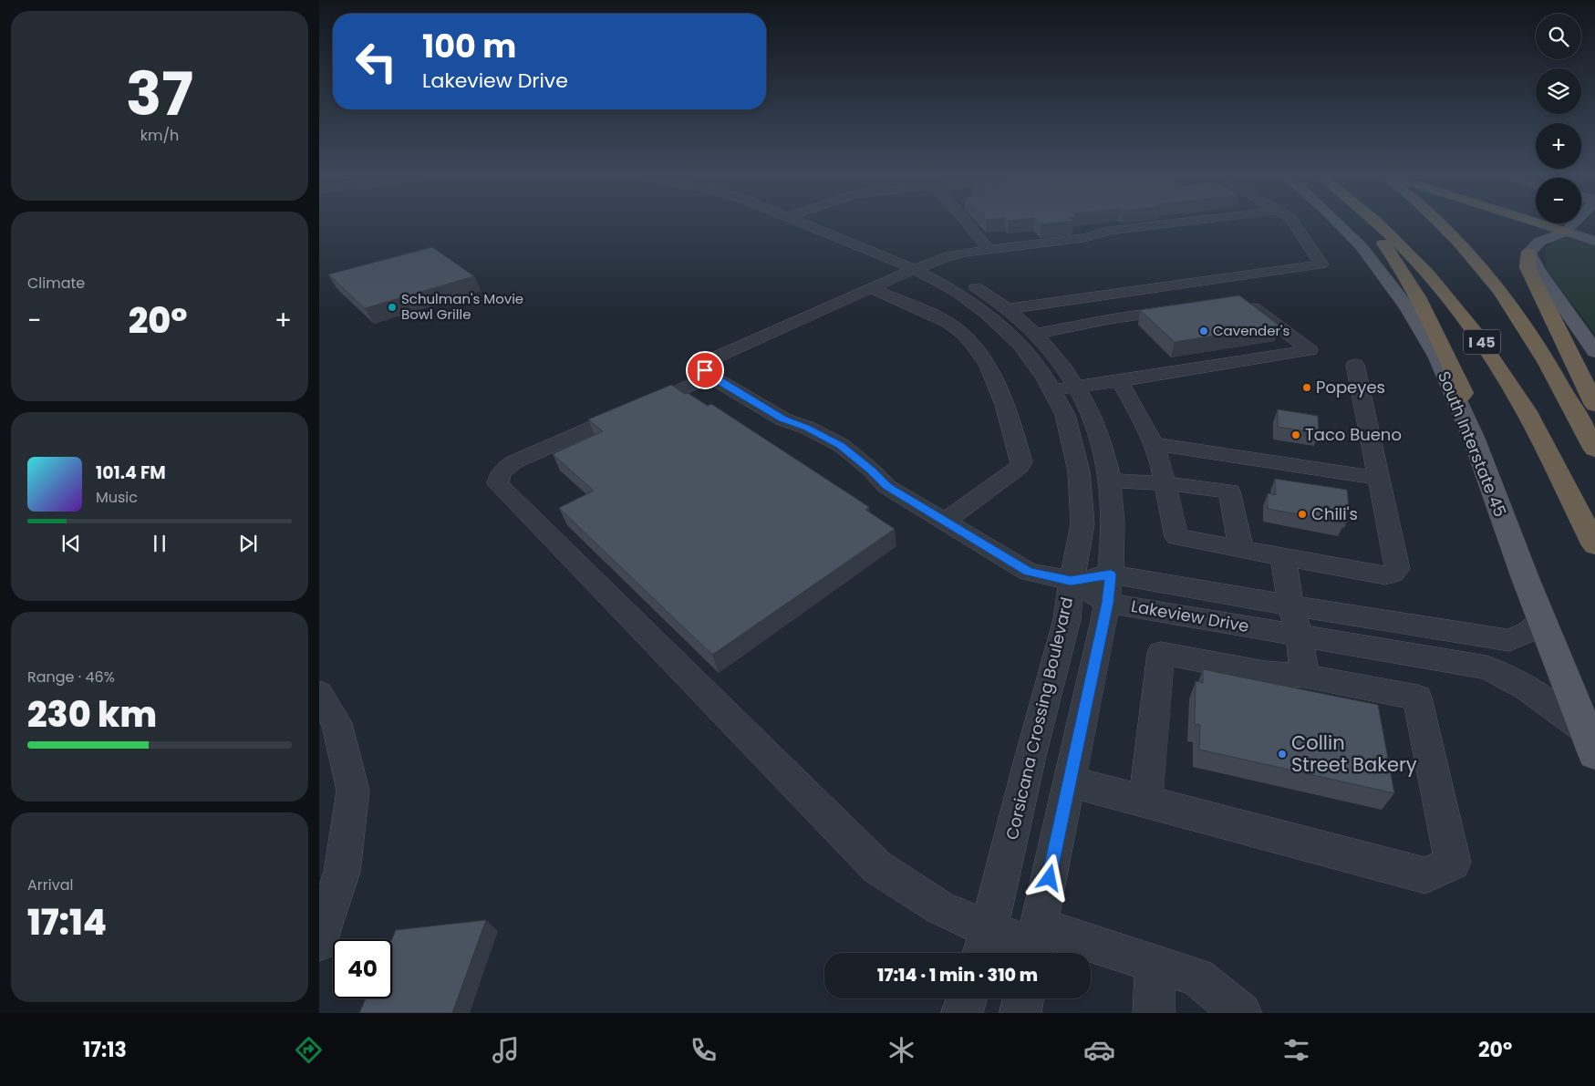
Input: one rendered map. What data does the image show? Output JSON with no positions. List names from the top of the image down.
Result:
{
  "streets": {
    "highway": ["I 45"],
    "main road": ["South Interstate 45"],
    "street": ["Lakeview Drive", "Corsicana Crossing Boulevard"]
  },
  "crossings": [
    ["South Interstate 45", "Lakeview Drive"],
    ["Lakeview Drive", "Corsicana Crossing Boulevard"]
  ],
  "places": [
    "Schulman's Movie Bowl Grille",
    "Cavender's",
    "Popeyes",
    "Taco Bueno",
    "Chili's",
    "Collin Street Bakery"
  ],
  "page": {
    "tile": [
      ["37", "km/h"],
      "Climate",
      ["Range · 46%", "230 km"],
      ["Arrival", "17:14"]
    ],
    "map_buttons": ["+", "−"],
    "turn": ["100 m", "Lakeview Drive"],
    "heat": ["−", "20°", "+"],
    "song": ["101.4 FM", "Music"],
    "limit": "40",
    "trip": "17:14 · 1 min · 310 m",
    "tabs": ["17:13", "20°"]
  }
}
